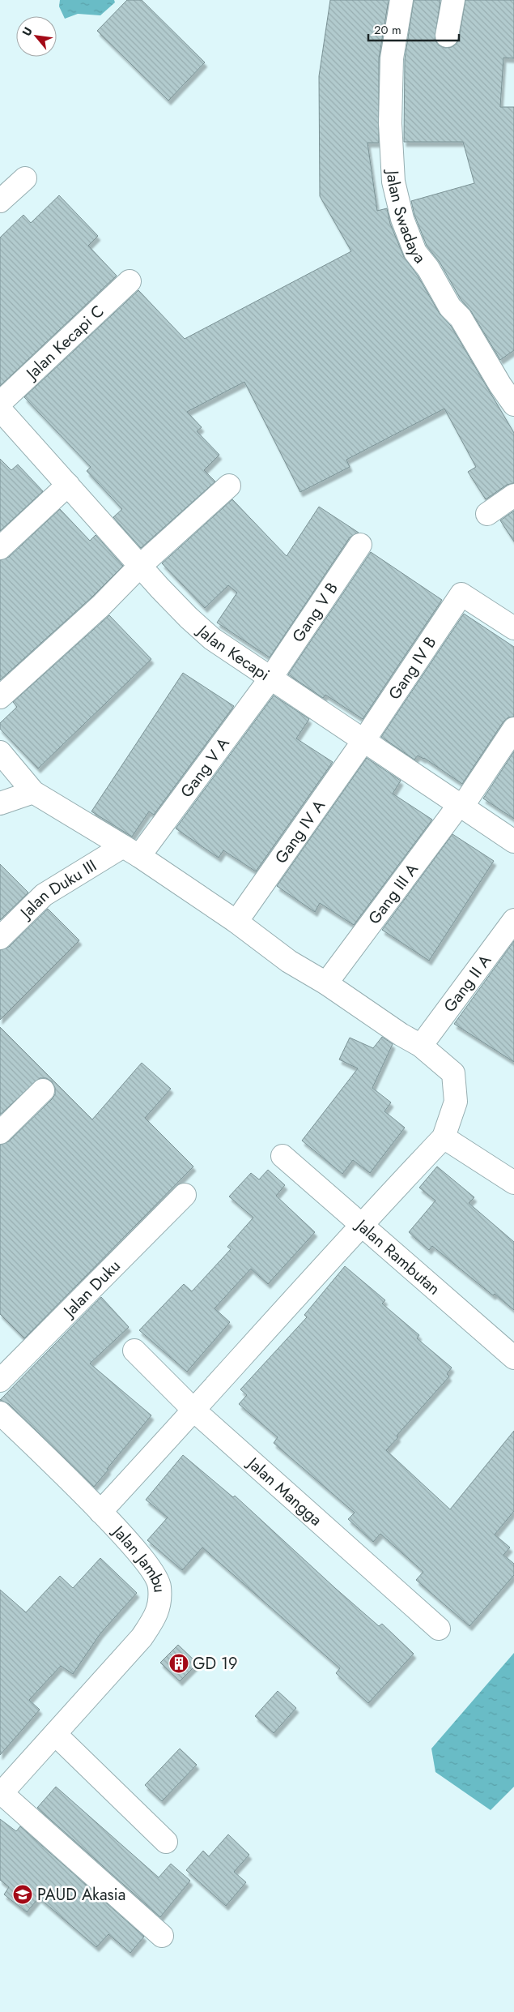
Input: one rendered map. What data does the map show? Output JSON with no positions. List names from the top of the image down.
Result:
{
  "streets": {
    "street": [
      "Jalan Swadaya",
      "Jalan Kecapi C",
      "Gang V B",
      "Jalan Kecapi",
      "Gang IV B",
      "Gang V A",
      "Gang IV A",
      "Jalan Duku III",
      "Gang III A",
      "Gang II A",
      "Jalan Rambutan",
      "Jalan Duku",
      "Jalan Mangga",
      "Jalan Jambu"
    ]
  },
  "crossings": [
    ["Gang V B", "Jalan Kecapi"],
    ["Gang V B", "Gang V A"],
    ["Jalan Kecapi", "Gang IV B"],
    ["Jalan Kecapi", "Gang V A"],
    ["Jalan Kecapi", "Gang IV A"],
    ["Jalan Kecapi", "Gang III A"],
    ["Gang IV B", "Gang IV A"],
    ["Gang V A", "Jalan Duku III"]
  ],
  "places": {
    "building": ["GD 19"],
    "school or university": ["PAUD Akasia"]
  },
  "scale_bar": "20 m",
  "north": "top left"
}
